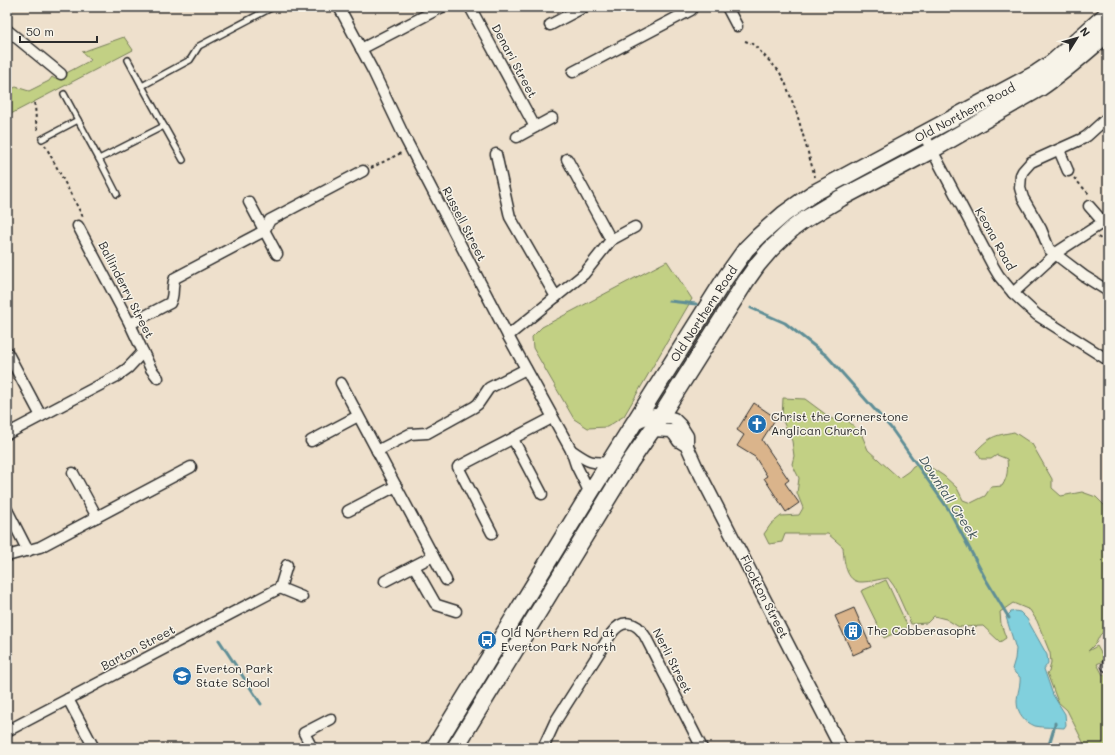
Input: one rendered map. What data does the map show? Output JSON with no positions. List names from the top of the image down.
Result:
{
  "streets": {
    "highway": ["Old Northern Road"],
    "street": [
      "Denari Street",
      "Russell Street",
      "Keona Road",
      "Ballinderry Street",
      "Flockton Street",
      "Barton Street",
      "Nerli Street"
    ]
  },
  "crossings": [
    ["Old Northern Road", "Russell Street"],
    ["Old Northern Road", "Keona Road"],
    ["Old Northern Road", "Flockton Street"]
  ],
  "water": ["Downfall Creek"],
  "places": {
    "church": ["Christ the Cornerstone Anglican Church"],
    "building": ["The Cobberasopht"],
    "bus stop": ["Old Northern Rd at Everton Park North"],
    "school or university": ["Everton Park State School"]
  },
  "scale_bar": "50 m",
  "north": "top right"
}
